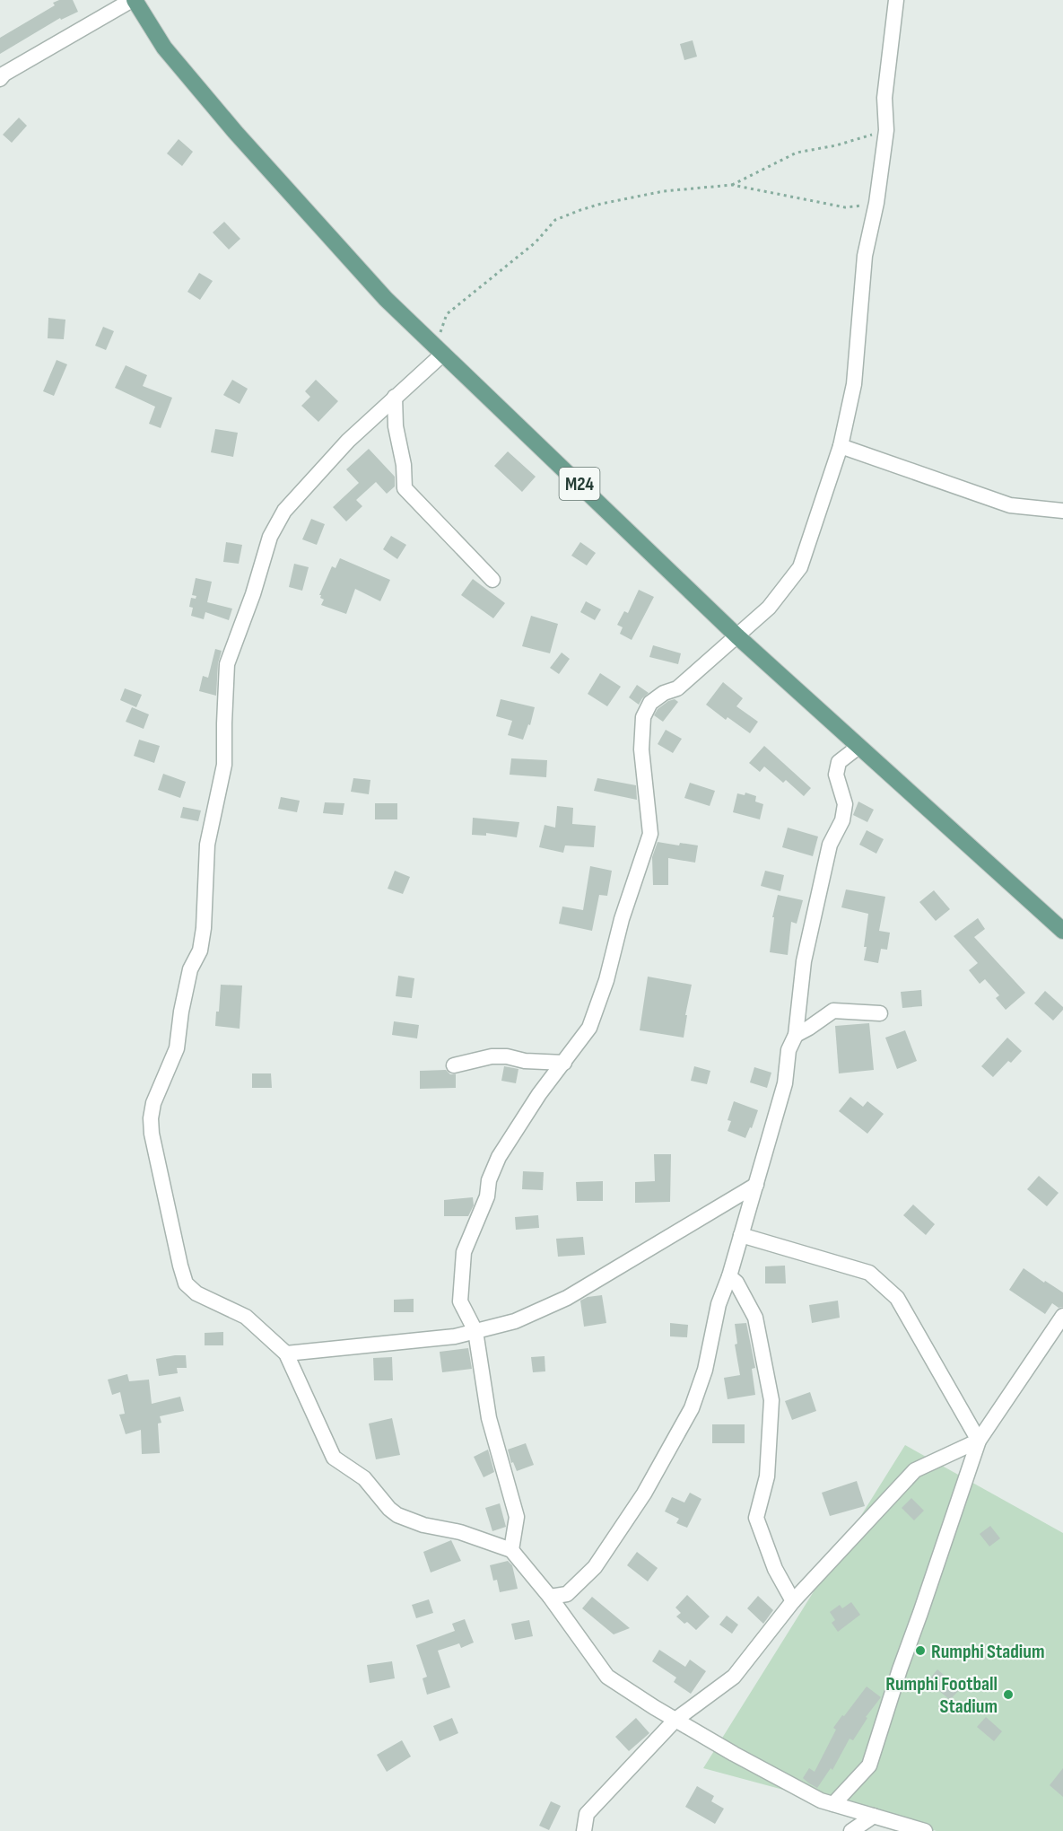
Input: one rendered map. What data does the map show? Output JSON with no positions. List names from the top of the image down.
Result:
{
  "streets": {
    "main road": ["M24"]
  },
  "places": ["Rumphi Stadium", "Rumphi Football Stadium"]
}
